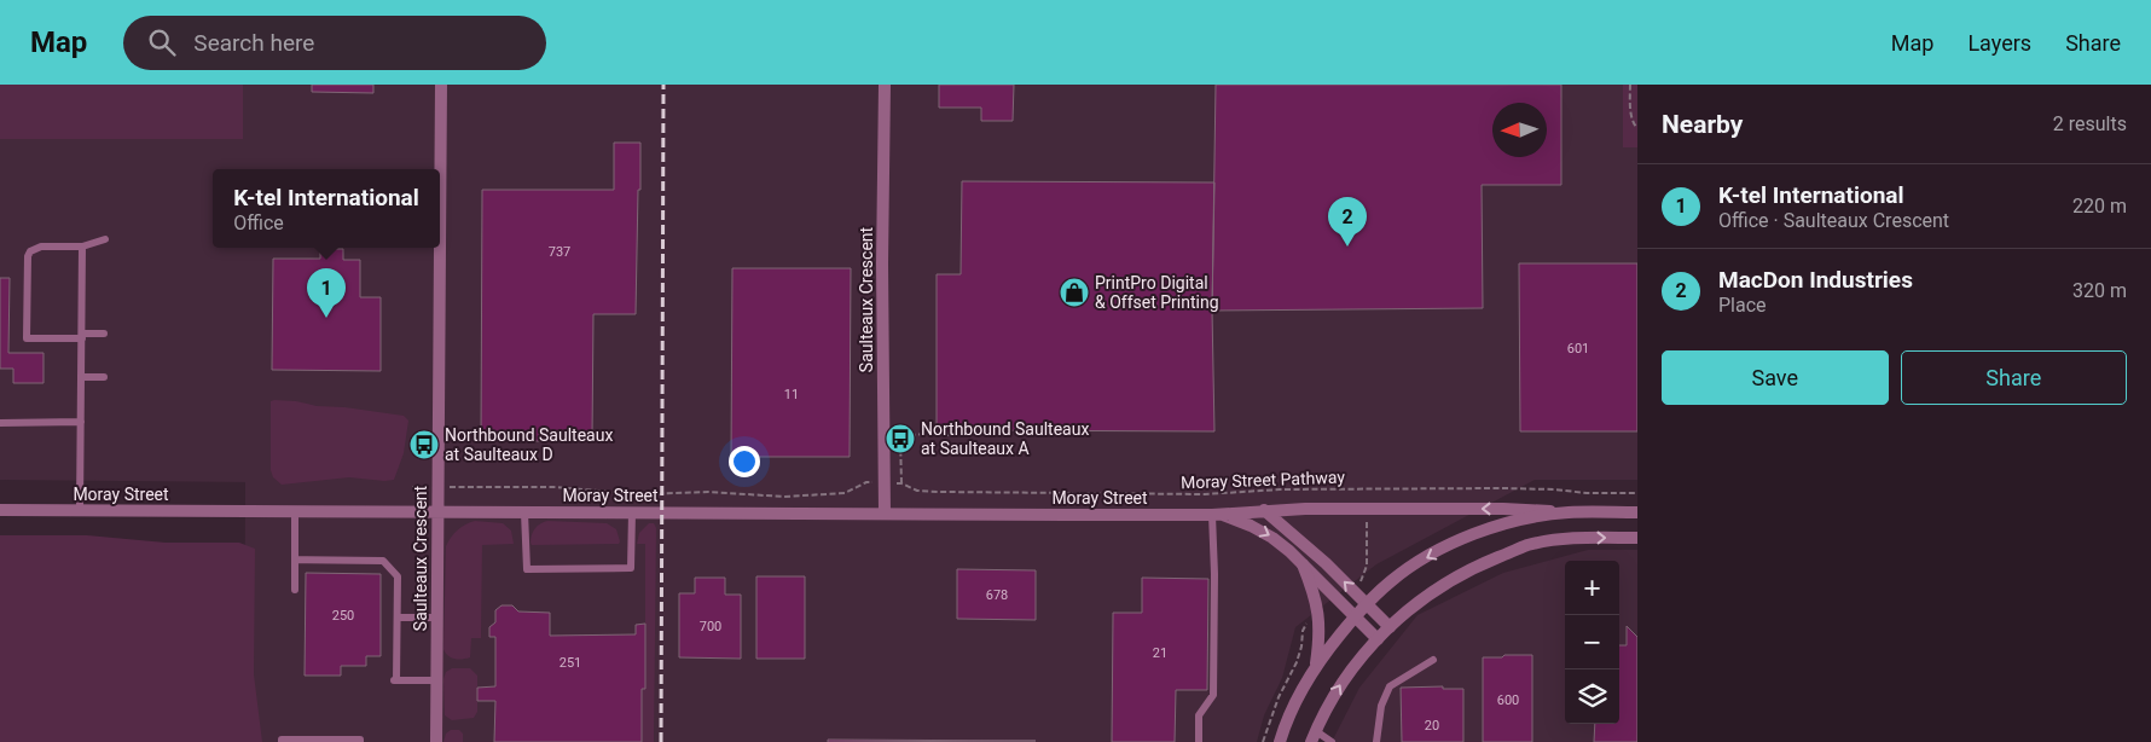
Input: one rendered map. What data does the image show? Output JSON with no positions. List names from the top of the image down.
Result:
{
  "streets": {
    "street": ["Saulteaux Crescent", "Moray Street"],
    "path": ["Moray Street Pathway"]
  },
  "crossings": [
    ["Saulteaux Crescent", "Moray Street Pathway"],
    ["Saulteaux Crescent", "Moray Street"]
  ],
  "places": {
    "shop": ["PrintPro Digital & Offset Printing"],
    "bus stop": ["Northbound Saulteaux at Saulteaux A", "Northbound Saulteaux at Saulteaux D"]
  },
  "house_numbers": [
    "737",
    "601",
    "11",
    "678",
    "250",
    "700",
    "21",
    "251",
    "600",
    "20"
  ],
  "north": "left",
  "page": {
    "header": "Map",
    "search": "Search here",
    "nav": ["Map", "Layers", "Share"],
    "heading": ["Nearby", "2 results"],
    "list": [
      {
        "mark": "1",
        "name": "K-tel International",
        "note": "Office · Saulteaux Crescent",
        "value": "220 m"
      },
      {
        "mark": "2",
        "name": "MacDon Industries",
        "note": "Place",
        "value": "320 m"
      }
    ],
    "popup": ["K-tel International", "Office"],
    "pins": ["2", "1"],
    "buttons": ["Save", "Share"],
    "map_buttons": ["+", "−"]
  }
}
